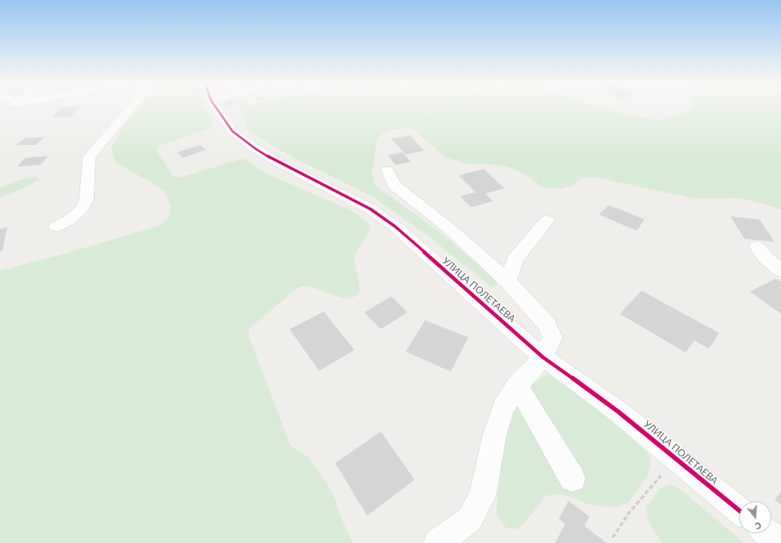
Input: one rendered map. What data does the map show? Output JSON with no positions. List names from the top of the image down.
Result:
{
  "streets": {
    "street": ["УЛИЦА ПОЛЕТАЕВА"]
  },
  "north": "bottom"
}
